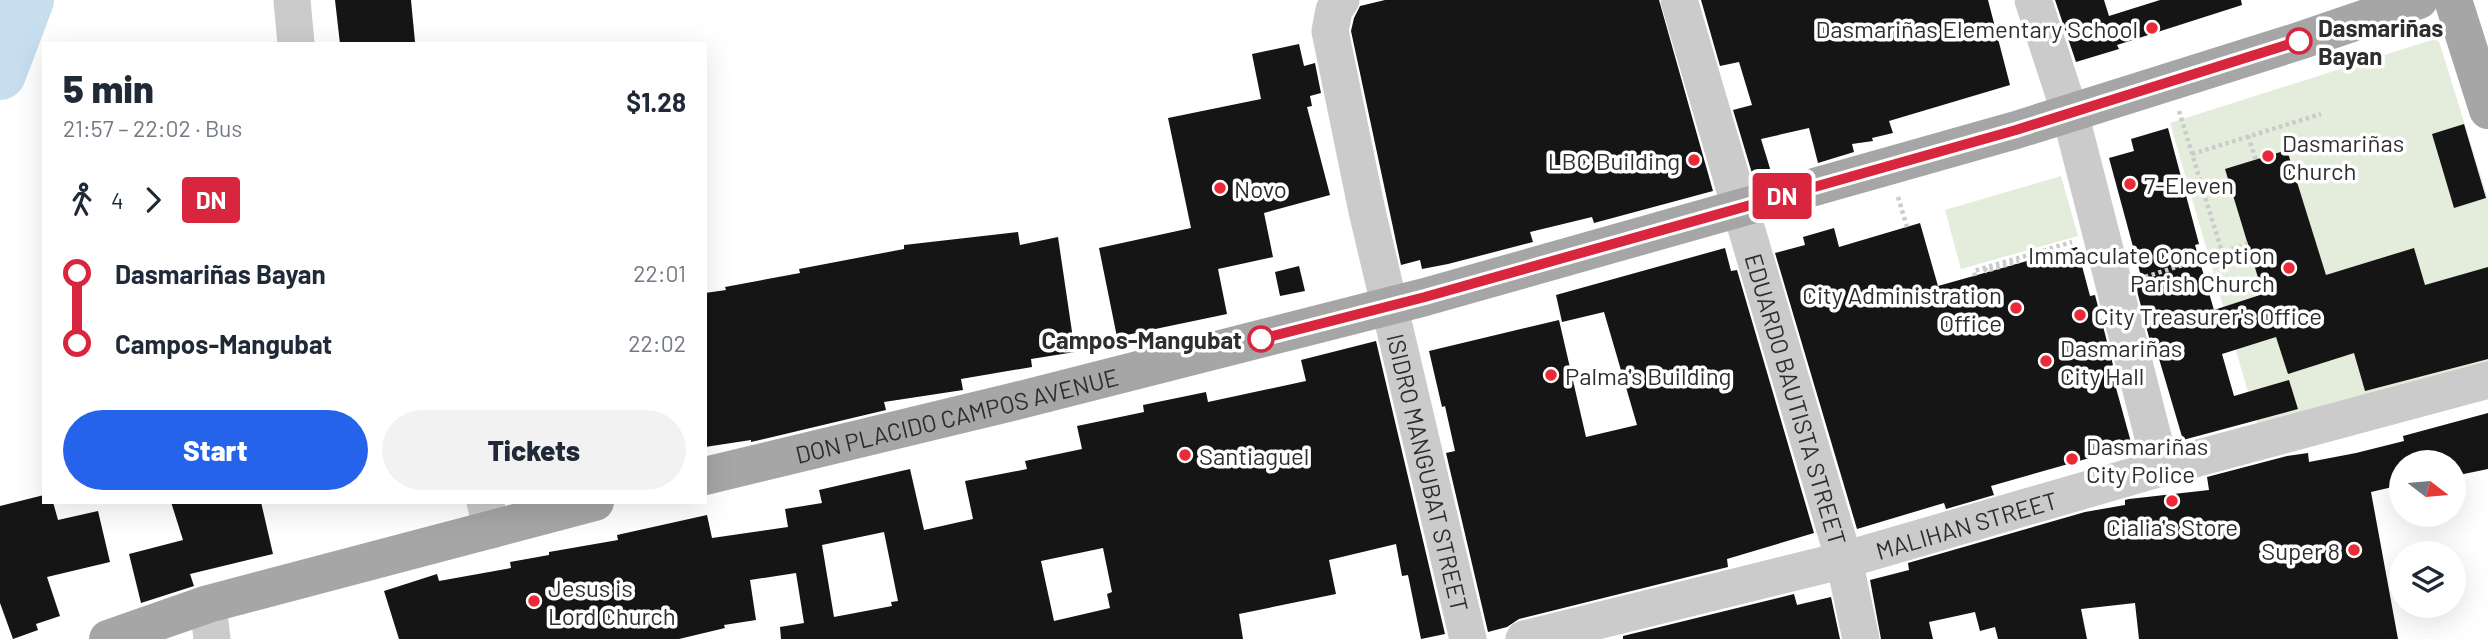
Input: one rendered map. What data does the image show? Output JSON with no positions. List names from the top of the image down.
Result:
{
  "streets": {
    "main road": ["DON PLACIDO CAMPOS AVENUE"],
    "street": ["EDUARDO BAUTISTA STREET", "ISIDRO MANGUBAT STREET", "MALIHAN STREET"]
  },
  "crossings": [
    ["EDUARDO BAUTISTA STREET", "DON PLACIDO CAMPOS AVENUE"],
    ["EDUARDO BAUTISTA STREET", "MALIHAN STREET"],
    ["DON PLACIDO CAMPOS AVENUE", "ISIDRO MANGUBAT STREET"]
  ],
  "places": [
    "Dasmariñas Elementary School",
    "Dasmariñas Bayan",
    "Dasmariñas Church",
    "LBC Building",
    "7-Eleven",
    "Novo",
    "Immaculate Conception Parish Church",
    "City Administration Office",
    "City Treasurer's Office",
    "Campos-Mangubat",
    "Dasmariñas City Hall",
    "Palma's Building",
    "Santiaguel",
    "Dasmariñas City Police",
    "Cialia's Store",
    "Super 8",
    "Jesus is Lord Church"
  ],
  "lines": ["bus line DN"],
  "north": "right",
  "page": {
    "on_map": "DN",
    "heading": ["5 min", "21:57 – 22:02 · Bus", "$1.28"],
    "legs": ["4", "DN"],
    "list": [
      {
        "name": "Dasmariñas Bayan",
        "value": "22:01"
      },
      {
        "name": "Campos-Mangubat",
        "value": "22:02"
      }
    ],
    "buttons": ["Start", "Tickets"]
  }
}
